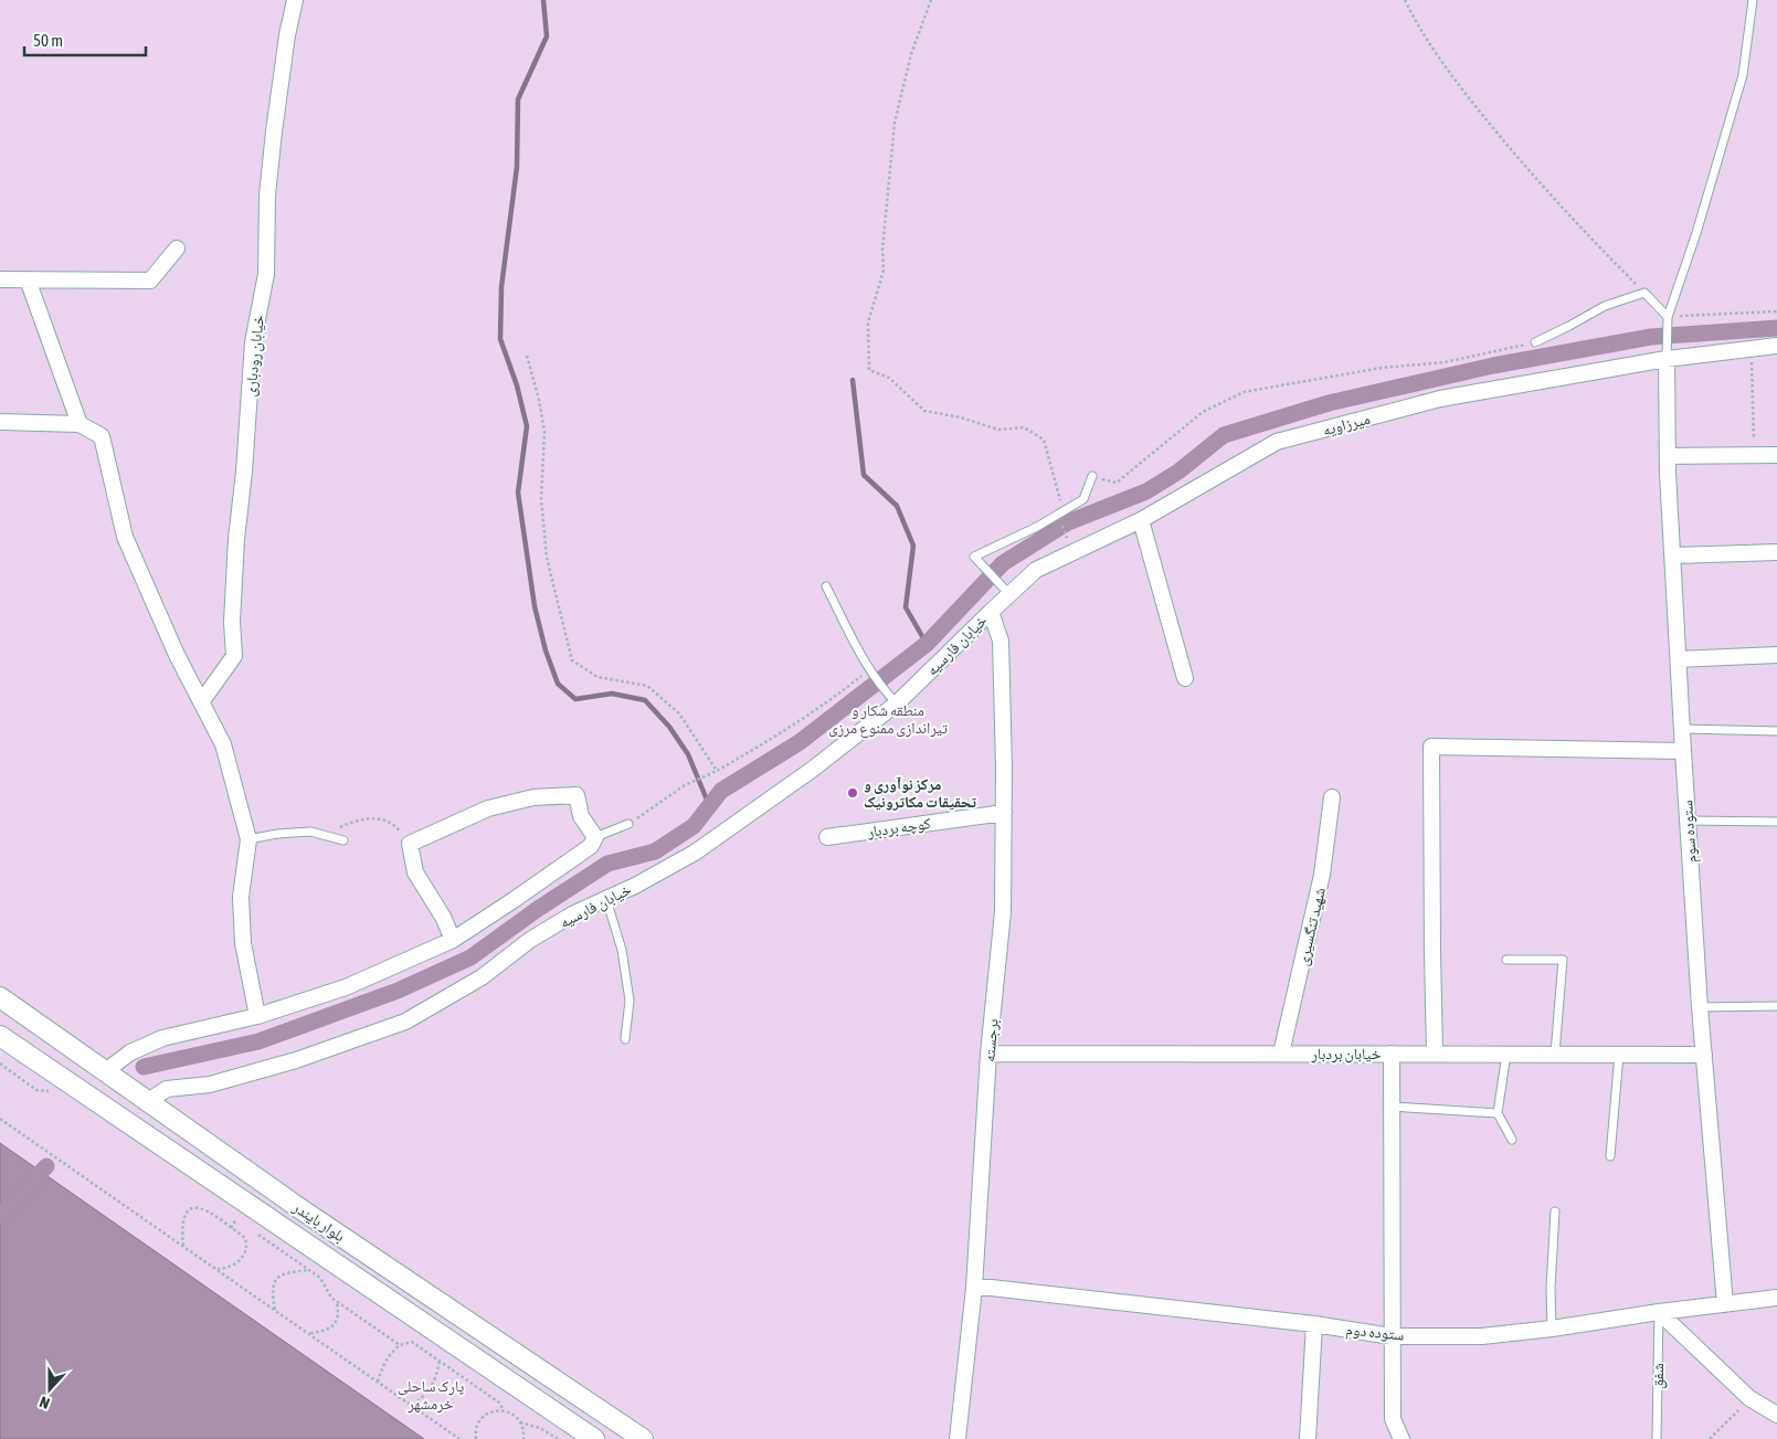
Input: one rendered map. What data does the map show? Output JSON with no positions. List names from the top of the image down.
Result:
{
  "streets": {
    "street": [
      "خیابان رودباری",
      "میرزاویه",
      "خیابان فارسیه",
      "کوچه بردبار",
      "ستوده سوم",
      "شهید تنگسیری",
      "برجسته",
      "خیابان بردبار",
      "بلوار بایندر",
      "ستوده دوم"
    ],
    "lane": ["شفق"]
  },
  "crossings": [
    ["میرزاویه", "خیابان فارسیه"],
    ["میرزاویه", "ستوده سوم"],
    ["میرزاویه", "برجسته"],
    ["خیابان فارسیه", "برجسته"],
    ["خیابان فارسیه", "بلوار بایندر"],
    ["کوچه بردبار", "برجسته"],
    ["ستوده سوم", "خیابان بردبار"],
    ["ستوده سوم", "ستوده دوم"],
    ["شهید تنگسیری", "خیابان بردبار"],
    ["برجسته", "خیابان بردبار"],
    ["برجسته", "ستوده دوم"],
    ["ستوده دوم", "شفق"]
  ],
  "parks": ["منطقه شکار و تیراندازی ممنوع مرزی", "پارک ساحلی خرمشهر"],
  "places": ["مرکز نوآوری و تحقیقات مکاترونیک"],
  "scale_bar": "50 m",
  "north": "bottom"
}
